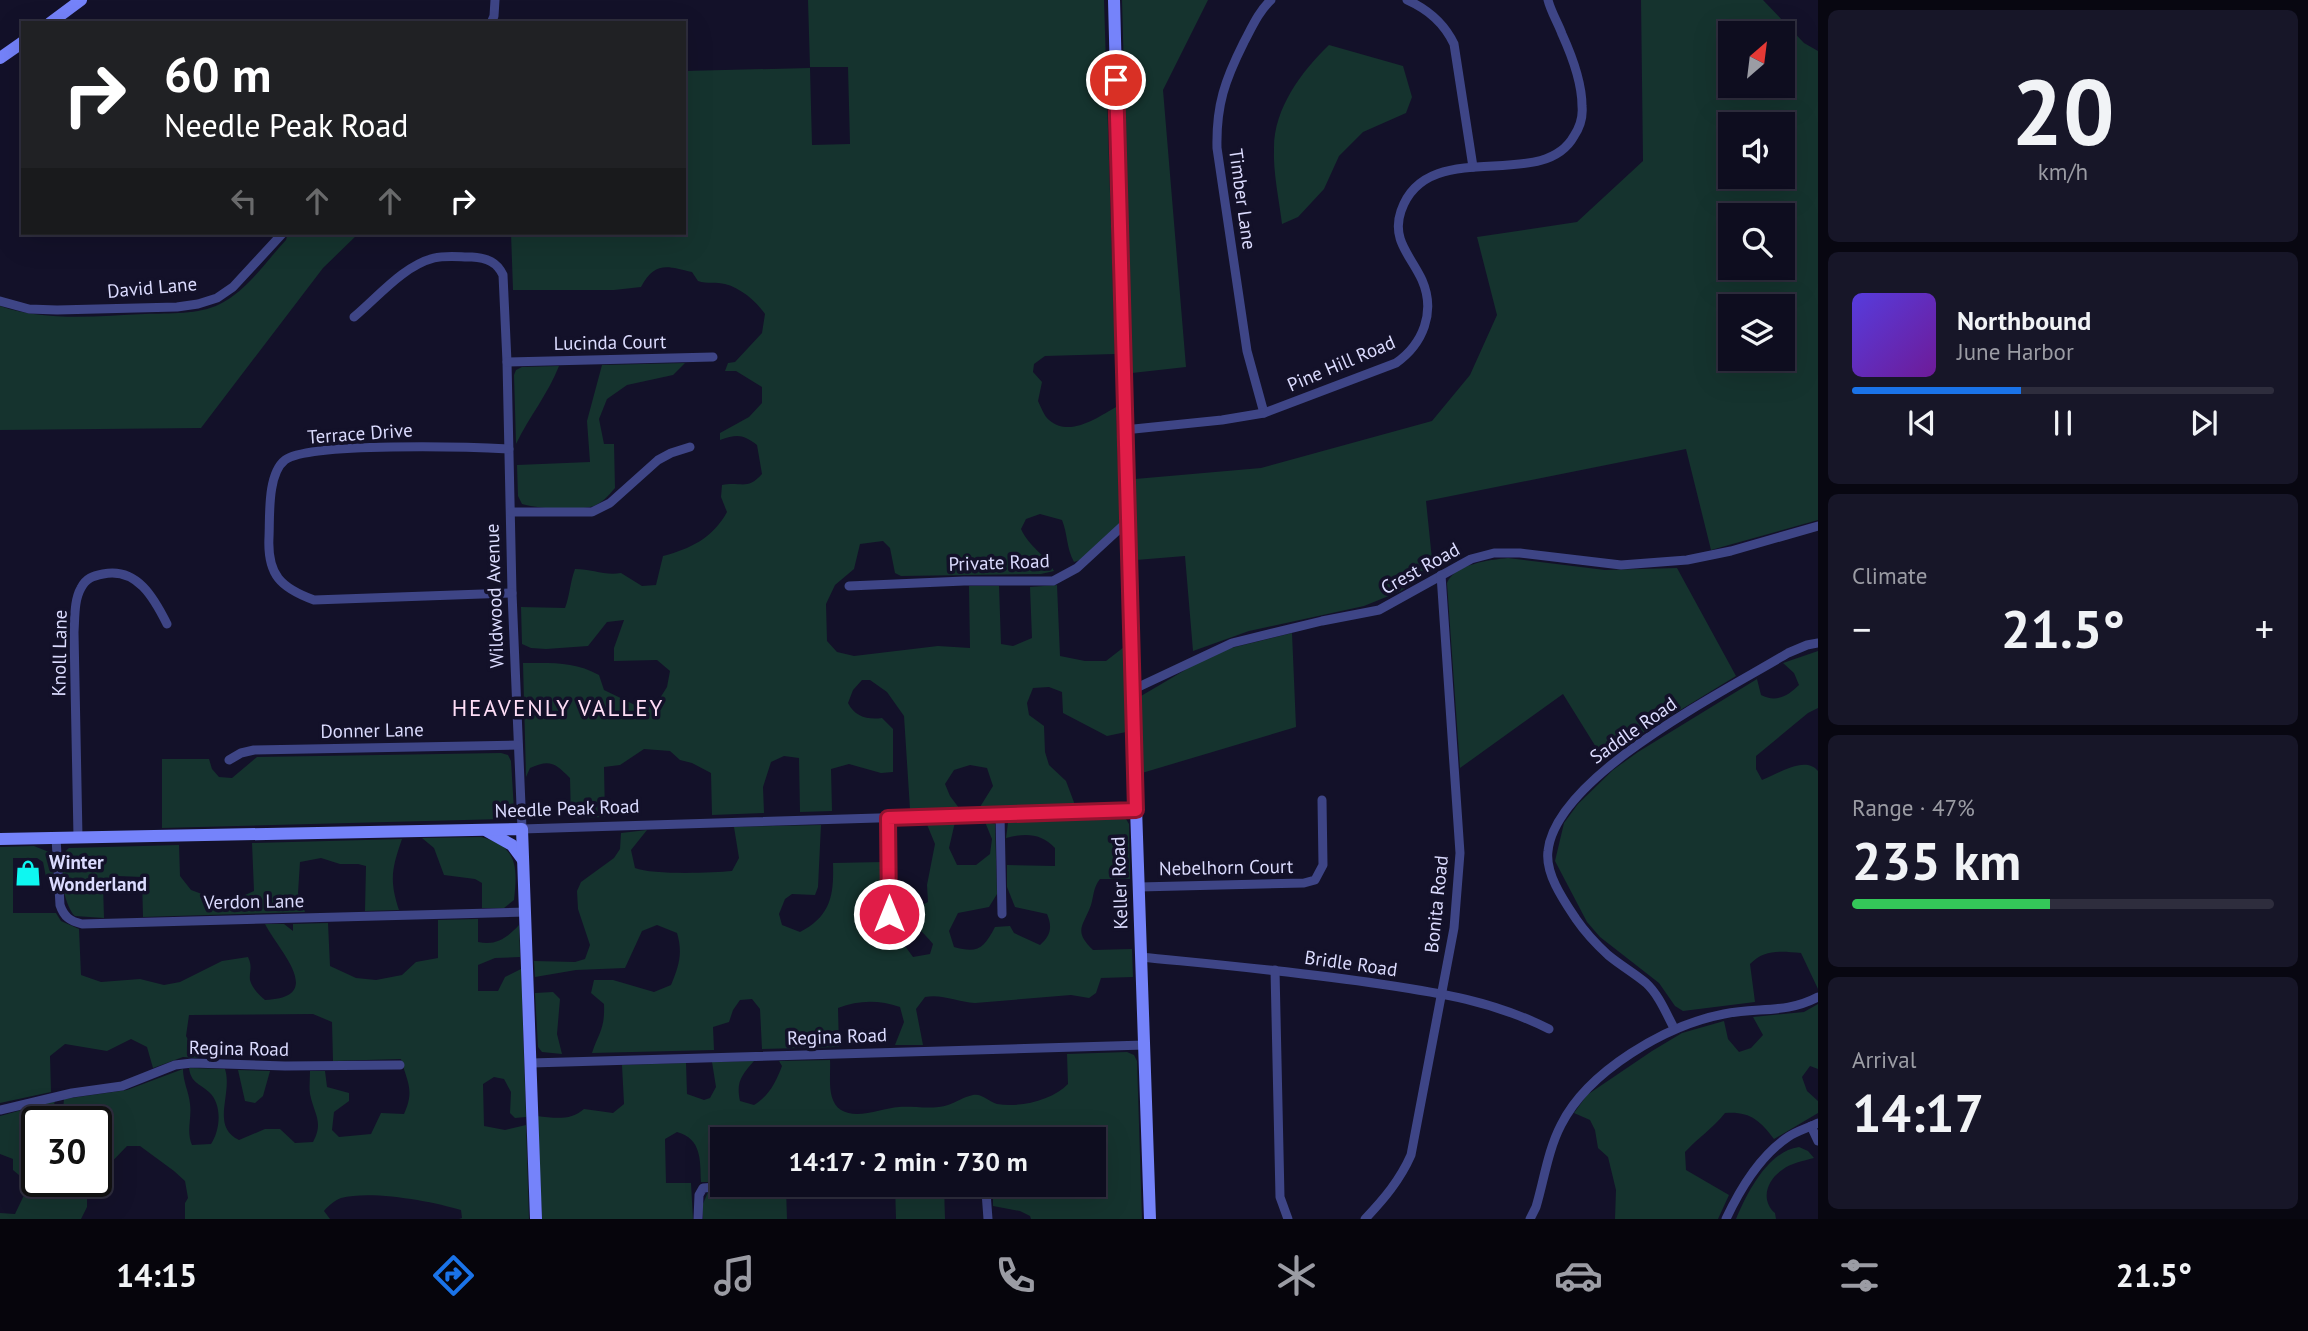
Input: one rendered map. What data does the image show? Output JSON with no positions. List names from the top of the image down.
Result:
{
  "streets": {
    "street": [
      "Timber Lane",
      "David Lane",
      "Lucinda Court",
      "Pine Hill Road",
      "Terrace Drive",
      "Private Road",
      "Crest Road",
      "Wildwood Avenue",
      "Knoll Lane",
      "Donner Lane",
      "Saddle Road",
      "Needle Peak Road",
      "Nebelhorn Court",
      "Keller Road",
      "Verdon Lane",
      "Bonita Road",
      "Bridle Road",
      "Regina Road"
    ]
  },
  "crossings": [
    ["Timber Lane", "Pine Hill Road"],
    ["Lucinda Court", "Wildwood Avenue"],
    ["Pine Hill Road", "Keller Road"],
    ["Terrace Drive", "Wildwood Avenue"],
    ["Private Road", "Keller Road"],
    ["Crest Road", "Keller Road"],
    ["Crest Road", "Bonita Road"],
    ["Wildwood Avenue", "Donner Lane"],
    ["Wildwood Avenue", "Needle Peak Road"],
    ["Wildwood Avenue", "Verdon Lane"],
    ["Wildwood Avenue", "Regina Road"],
    ["Knoll Lane", "Needle Peak Road"],
    ["Needle Peak Road", "Keller Road"],
    ["Needle Peak Road", "Verdon Lane"],
    ["Nebelhorn Court", "Keller Road"],
    ["Keller Road", "Bridle Road"],
    ["Keller Road", "Regina Road"],
    ["Bonita Road", "Bridle Road"]
  ],
  "districts": ["HEAVENLY VALLEY"],
  "places": {
    "shop": ["Winter Wonderland"]
  },
  "north": "top right",
  "page": {
    "tile": [
      ["20", "km/h"],
      "Climate",
      ["Range · 47%", "235 km"],
      ["Arrival", "14:17"]
    ],
    "turn": ["60 m", "Needle Peak Road"],
    "song": ["Northbound", "June Harbor"],
    "heat": ["−", "21.5°", "+"],
    "limit": "30",
    "trip": "14:17 · 2 min · 730 m",
    "tabs": ["14:15", "21.5°"]
  }
}
